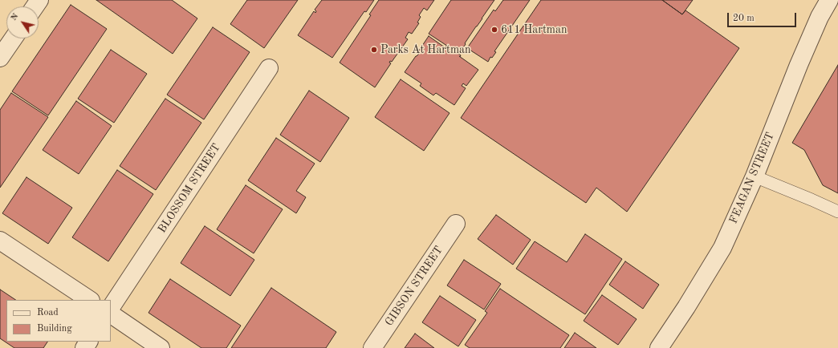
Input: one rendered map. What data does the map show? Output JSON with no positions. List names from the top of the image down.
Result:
{
  "streets": {
    "street": ["FEAGAN STREET", "BLOSSOM STREET", "GIBSON STREET"]
  },
  "places": ["611 Hartman", "Parks At Hartman"],
  "legend": ["Road", "Building"],
  "scale_bar": "20 m",
  "north": "top left"
}
